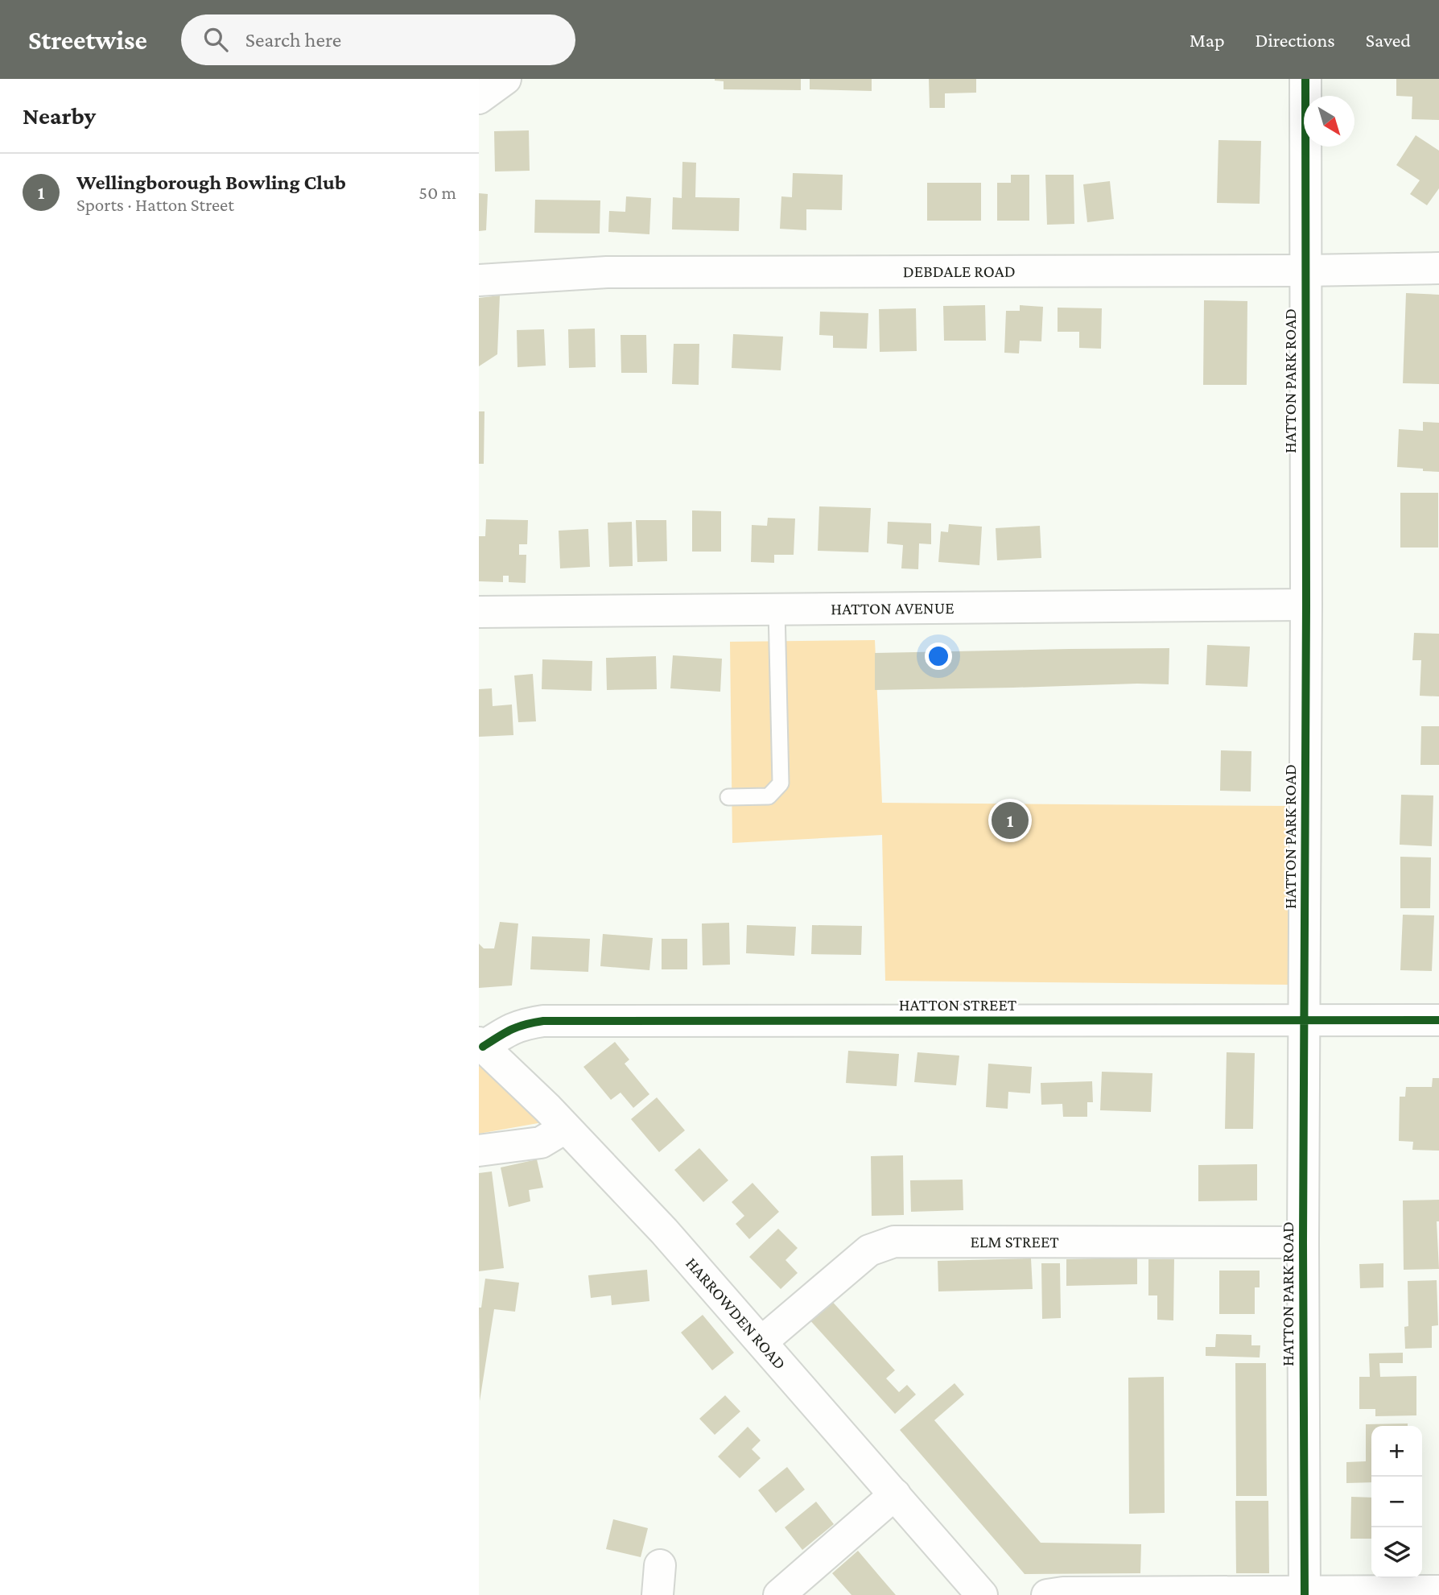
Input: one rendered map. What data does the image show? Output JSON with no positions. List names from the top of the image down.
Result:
{
  "streets": {
    "street": [
      "DEBDALE ROAD",
      "HATTON PARK ROAD",
      "HATTON AVENUE",
      "HATTON STREET",
      "ELM STREET",
      "HARROWDEN ROAD"
    ]
  },
  "crossings": [
    ["DEBDALE ROAD", "HATTON PARK ROAD"],
    ["HATTON PARK ROAD", "HATTON AVENUE"],
    ["HATTON PARK ROAD", "HATTON STREET"],
    ["HATTON PARK ROAD", "ELM STREET"],
    ["HATTON STREET", "HARROWDEN ROAD"],
    ["ELM STREET", "HARROWDEN ROAD"]
  ],
  "north": "bottom right",
  "page": {
    "header": "Streetwise",
    "search": "Search here",
    "nav": ["Map", "Directions", "Saved"],
    "heading": "Nearby",
    "list": [
      {
        "mark": "1",
        "name": "Wellingborough Bowling Club",
        "note": "Sports · Hatton Street",
        "value": "50 m"
      }
    ],
    "pins": "1",
    "map_buttons": ["+", "−"]
  }
}
